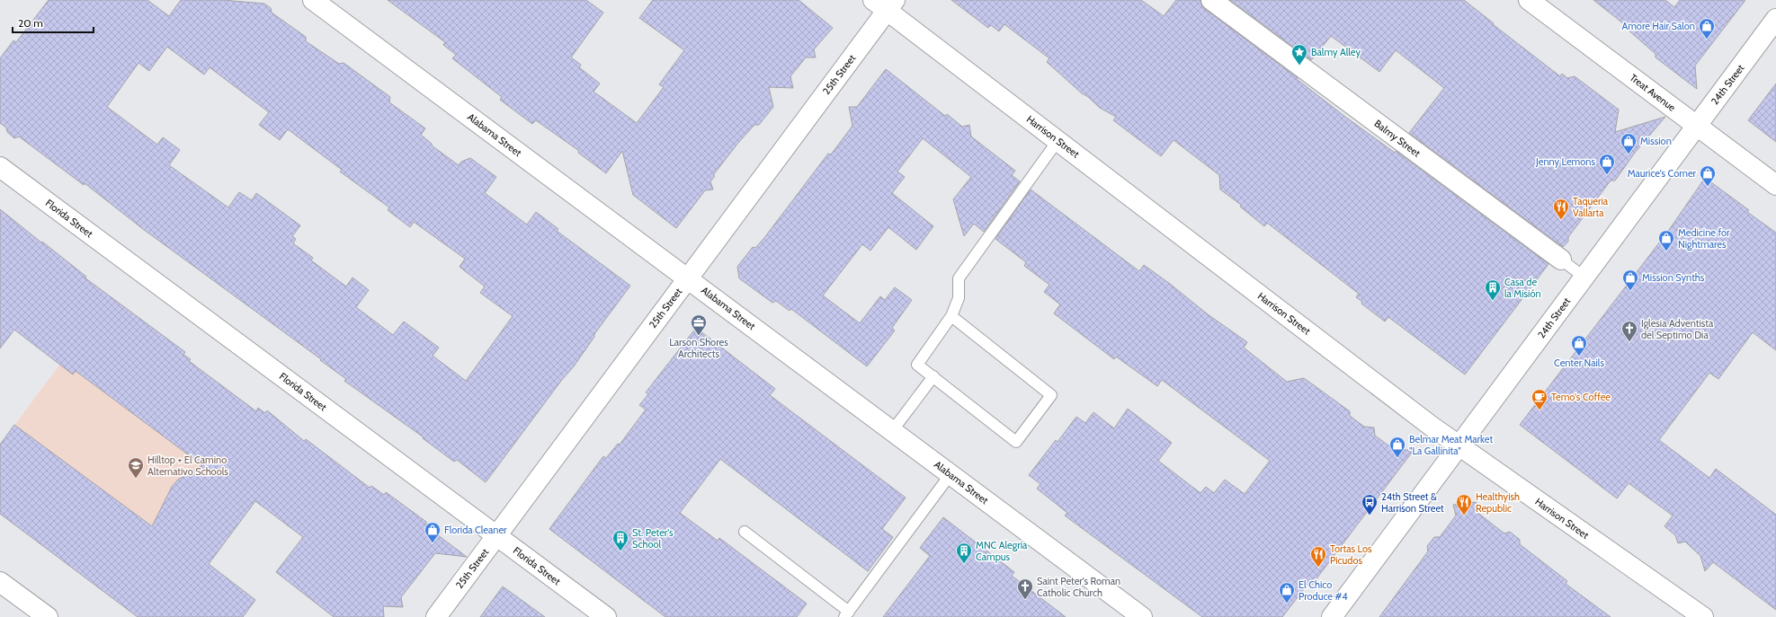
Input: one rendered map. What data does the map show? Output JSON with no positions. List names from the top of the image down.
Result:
{
  "streets": {
    "street": [
      "25th Street",
      "24th Street",
      "Treat Avenue",
      "Alabama Street",
      "Harrison Street",
      "Balmy Street",
      "Florida Street"
    ]
  },
  "crossings": [
    ["25th Street", "Alabama Street"],
    ["25th Street", "Harrison Street"],
    ["25th Street", "Florida Street"],
    ["24th Street", "Treat Avenue"],
    ["24th Street", "Harrison Street"],
    ["24th Street", "Balmy Street"]
  ],
  "places": {
    "shop": [
      "Amore Hair Salon",
      "Mission",
      "Jenny Lemons",
      "Maurice's Corner",
      "Medicine for Nightmares",
      "Mission Synths",
      "Center Nails",
      "Belmar Meat Market \"La Gallinita\"",
      "Florida Cleaner",
      "El Chico Produce #4"
    ],
    "place": ["Balmy Alley"],
    "restaurant": ["Taqueria Vallarta", "Healthyish Republic", "Tortas Los Picudos"],
    "building": ["Casa de la Misión", "St. Peter's School", "MNC Alegria Campus"],
    "office": ["Larson Shores Architects"],
    "church": ["Iglesia Adventista del Septimo Dia", "Saint Peter's Roman Catholic Church"],
    "cafe": ["Temo's Coffee"],
    "school or university": ["Hilltop + El Camino Alternativo Schools"],
    "bus stop": ["24th Street & Harrison Street"]
  },
  "scale_bar": "20 m"
}
